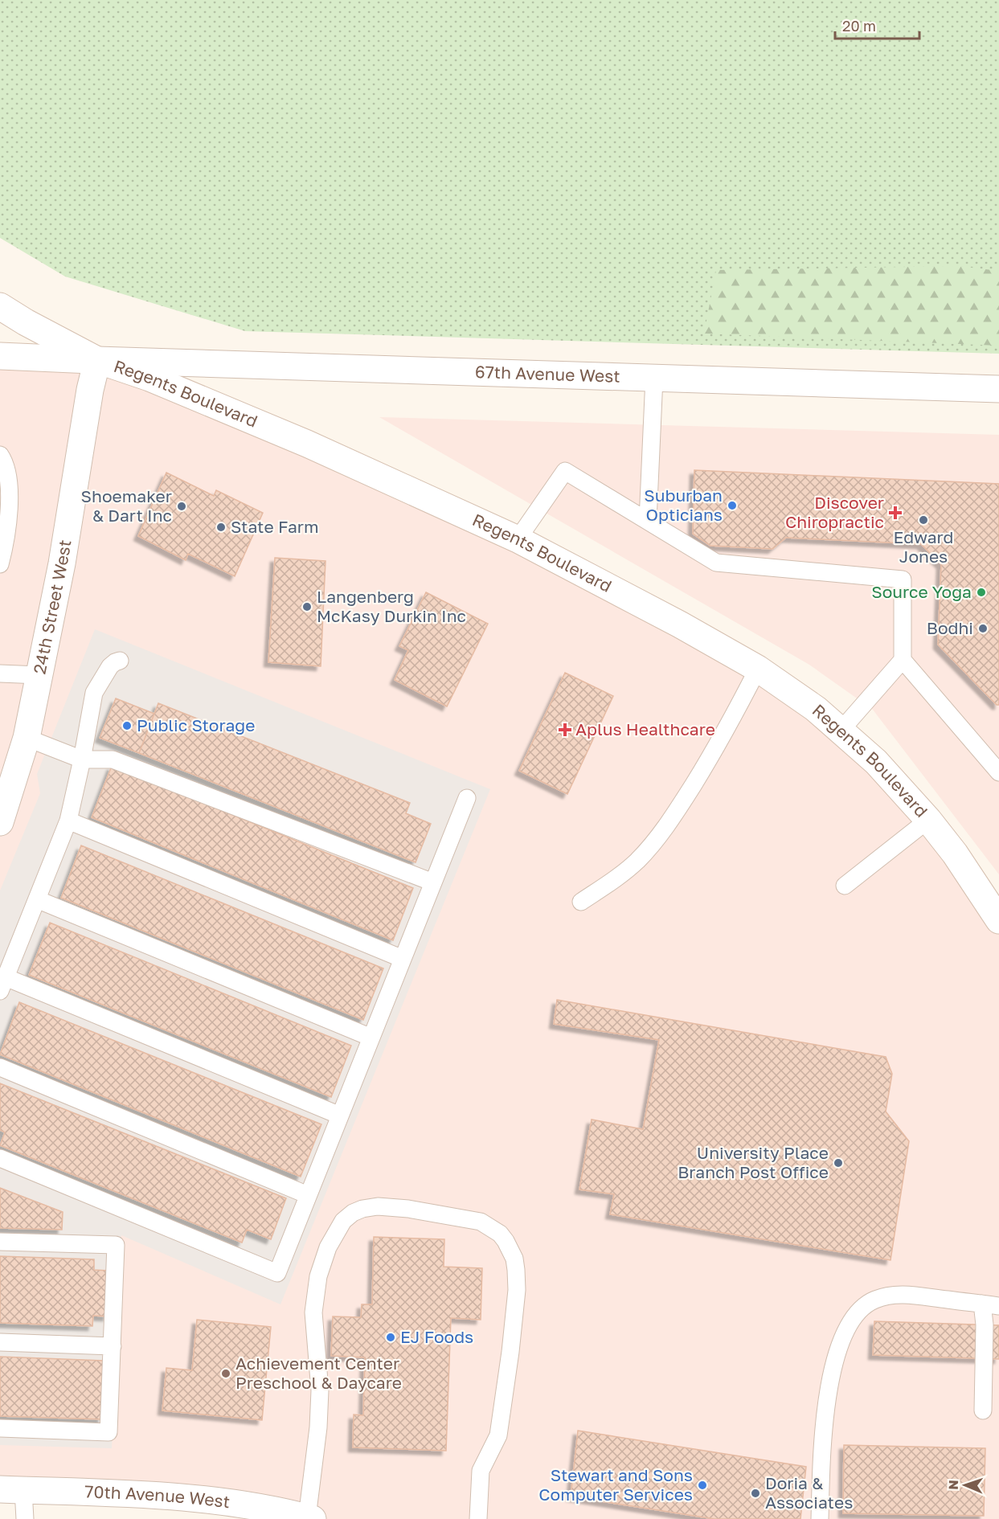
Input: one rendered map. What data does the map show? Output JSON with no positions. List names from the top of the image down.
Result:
{
  "streets": {
    "street": [
      "67th Avenue West",
      "Regents Boulevard",
      "24th Street West",
      "70th Avenue West"
    ]
  },
  "crossings": [
    ["67th Avenue West", "Regents Boulevard"],
    ["67th Avenue West", "24th Street West"],
    ["Regents Boulevard", "24th Street West"]
  ],
  "places": {
    "other": [
      "Suburban Opticians",
      "Shoemaker & Dart Inc",
      "Edward Jones",
      "State Farm",
      "Source Yoga",
      "Langenberg McKasy Durkin Inc",
      "Bodhi",
      "Public Storage",
      "University Place Branch Post Office",
      "EJ Foods",
      "Achievement Center Preschool & Daycare",
      "Stewart and Sons Computer Services",
      "Doria & Associates"
    ],
    "health": ["Discover Chiropractic", "Aplus Healthcare"]
  },
  "scale_bar": "20 m",
  "north": "left"
}
